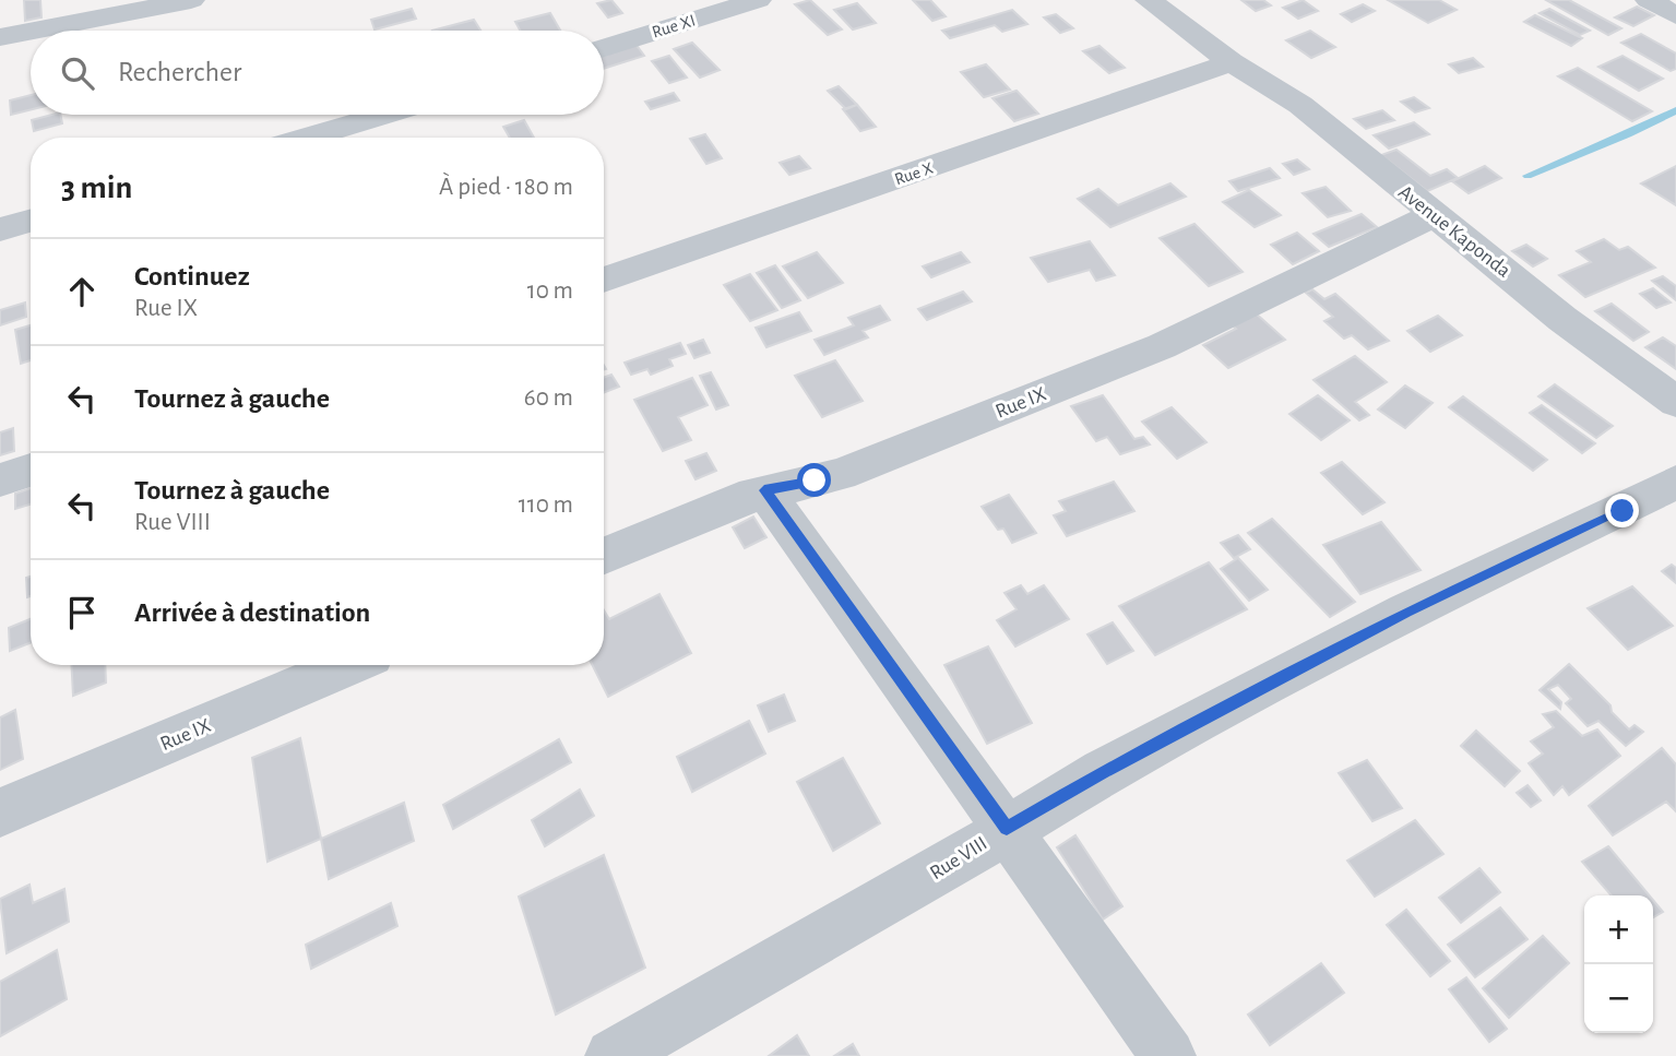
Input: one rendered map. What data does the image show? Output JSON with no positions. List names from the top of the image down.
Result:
{
  "streets": {
    "street": [
      "Rue XI",
      "Rue X",
      "Avenue Kaponda",
      "Rue IX",
      "Rue VIII"
    ]
  },
  "crossings": [
    ["Rue X", "Avenue Kaponda"],
    ["Avenue Kaponda", "Rue IX"]
  ],
  "page": {
    "search": "Rechercher",
    "heading": ["3 min", "À pied · 180 m"],
    "list": [
      ["Continuez", "Rue IX", "10 m"],
      ["Tournez à gauche", "60 m"],
      ["Tournez à gauche", "Rue VIII", "110 m"],
      "Arrivée à destination"
    ],
    "map_buttons": ["+", "−"]
  }
}
